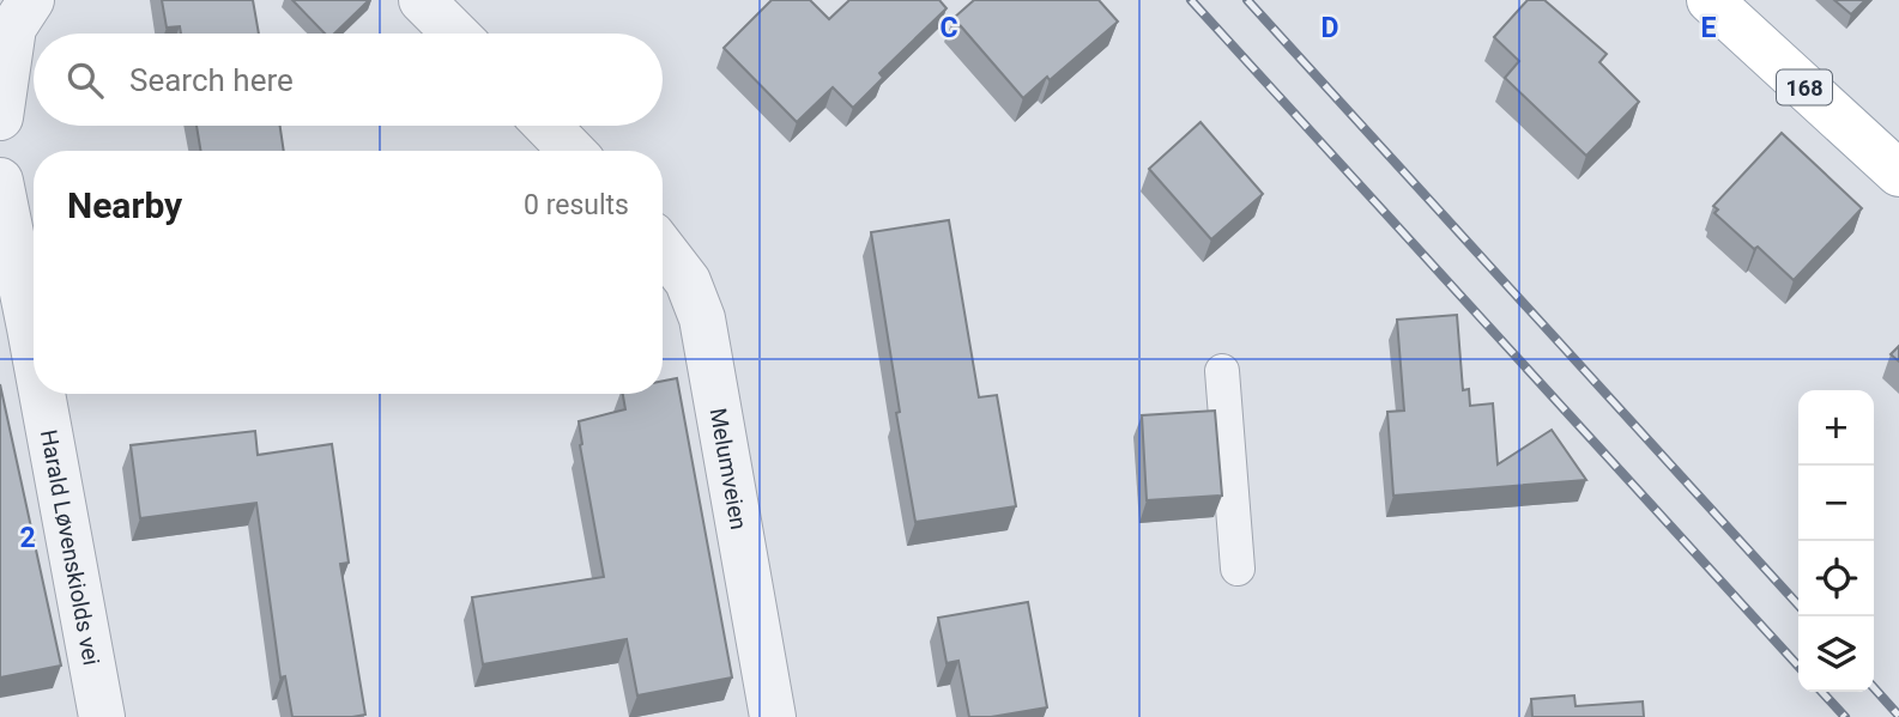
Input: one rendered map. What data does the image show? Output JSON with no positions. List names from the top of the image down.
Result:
{
  "streets": {
    "main road": ["168"],
    "street": ["Melumveien", "Harald Løvenskiolds vei"]
  },
  "page": {
    "search": "Search here",
    "heading": ["Nearby", "0 results"],
    "map_buttons": ["+", "−"]
  },
  "grid": {
    "columns": ["C", "D", "E"],
    "rows": ["2"]
  }
}
